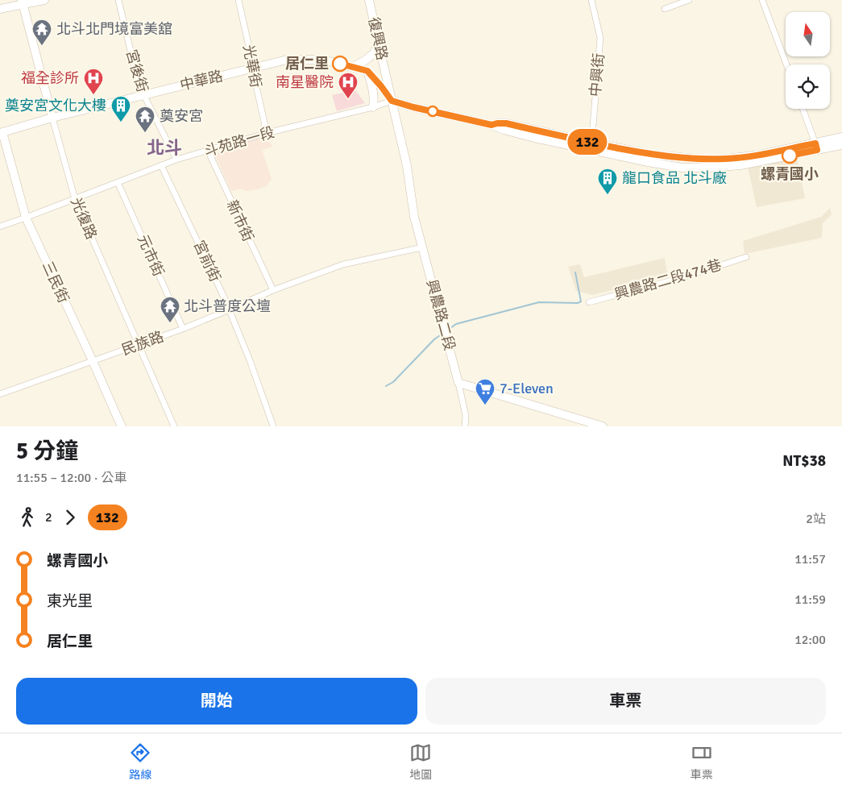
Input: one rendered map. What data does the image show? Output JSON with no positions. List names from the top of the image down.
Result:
{
  "streets": {
    "street": [
      "復興路",
      "光華街",
      "宮後街",
      "中興街",
      "中華路",
      "斗苑路一段",
      "光復路",
      "新市街",
      "元市街",
      "宮前街",
      "興農路二段474巷",
      "三民街",
      "興農路二段",
      "民族路"
    ]
  },
  "crossings": [
    ["復興路", "斗苑路一段"],
    ["復興路", "興農路二段"],
    ["光華街", "中華路"],
    ["光華街", "斗苑路一段"],
    ["宮後街", "中華路"],
    ["宮後街", "斗苑路一段"],
    ["中華路", "光復路"],
    ["中華路", "三民街"],
    ["斗苑路一段", "光復路"],
    ["斗苑路一段", "新市街"],
    ["斗苑路一段", "元市街"],
    ["斗苑路一段", "宮前街"],
    ["斗苑路一段", "三民街"],
    ["斗苑路一段", "興農路二段"],
    ["光復路", "民族路"],
    ["新市街", "民族路"],
    ["元市街", "民族路"],
    ["宮前街", "民族路"],
    ["三民街", "民族路"],
    ["興農路二段", "民族路"]
  ],
  "districts": ["北斗"],
  "places": {
    "temple": ["北斗北門境富美舘", "奠安宮", "北斗普度公壇"],
    "other": ["居仁里", "螺青國小"],
    "hospital": ["福全診所", "南星醫院"],
    "building": ["奠安宮文化大樓", "龍口食品 北斗廠"],
    "supermarket": ["7-Eleven"]
  },
  "lines": ["bus line 132"],
  "north": "top",
  "page": {
    "on_map": "132",
    "heading": ["5 分鐘", "11:55 – 12:00 · 公車", "NT$38"],
    "legs": ["2", "132", "2站"],
    "list": [
      {
        "name": "螺青國小",
        "value": "11:57"
      },
      {
        "name": "東光里",
        "value": "11:59"
      },
      {
        "name": "居仁里",
        "value": "12:00"
      }
    ],
    "buttons": ["開始", "車票"],
    "tabs": ["路線", "地圖", "車票"]
  }
}
